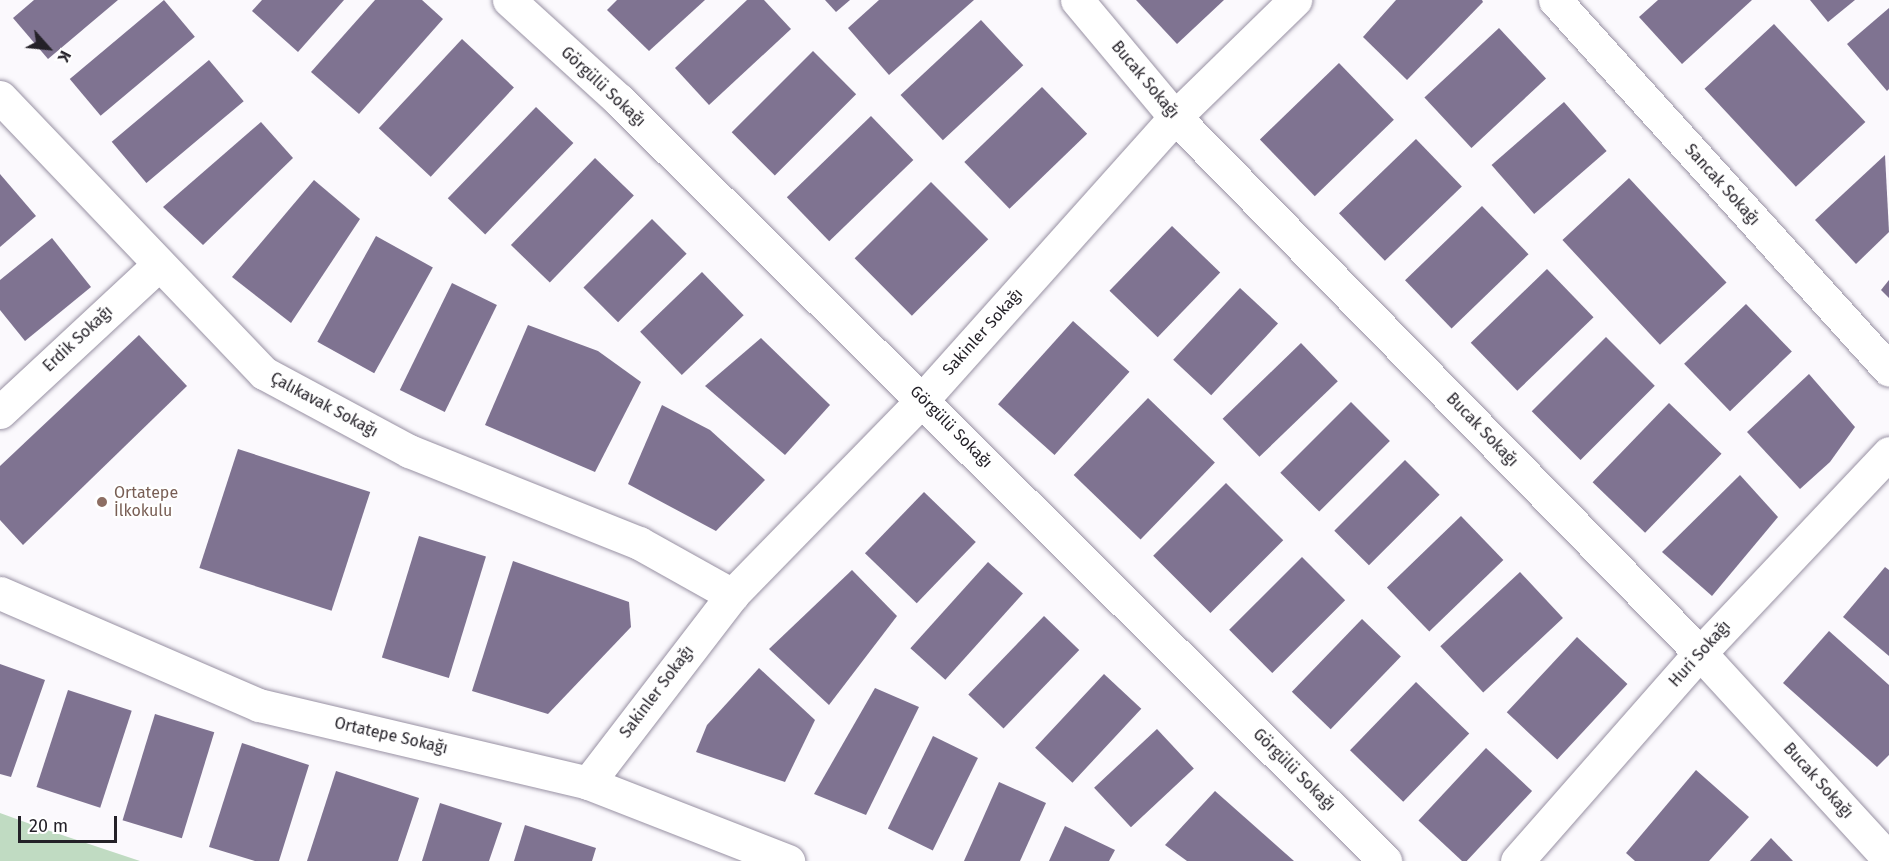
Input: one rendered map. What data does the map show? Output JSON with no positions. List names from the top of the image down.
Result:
{
  "streets": {
    "street": [
      "Bucak Sokağı",
      "Görgülü Sokağı",
      "Sancak Sokağı",
      "Sakinler Sokağı",
      "Erdik Sokağı",
      "Çalıkavak Sokağı",
      "Huri Sokağı",
      "Ortatepe Sokağı"
    ]
  },
  "crossings": [
    ["Bucak Sokağı", "Sakinler Sokağı"],
    ["Bucak Sokağı", "Huri Sokağı"],
    ["Görgülü Sokağı", "Sakinler Sokağı"],
    ["Sakinler Sokağı", "Çalıkavak Sokağı"],
    ["Sakinler Sokağı", "Ortatepe Sokağı"],
    ["Erdik Sokağı", "Çalıkavak Sokağı"]
  ],
  "places": ["Ortatepe İlkokulu"],
  "scale_bar": "20 m",
  "north": "bottom right"
}
